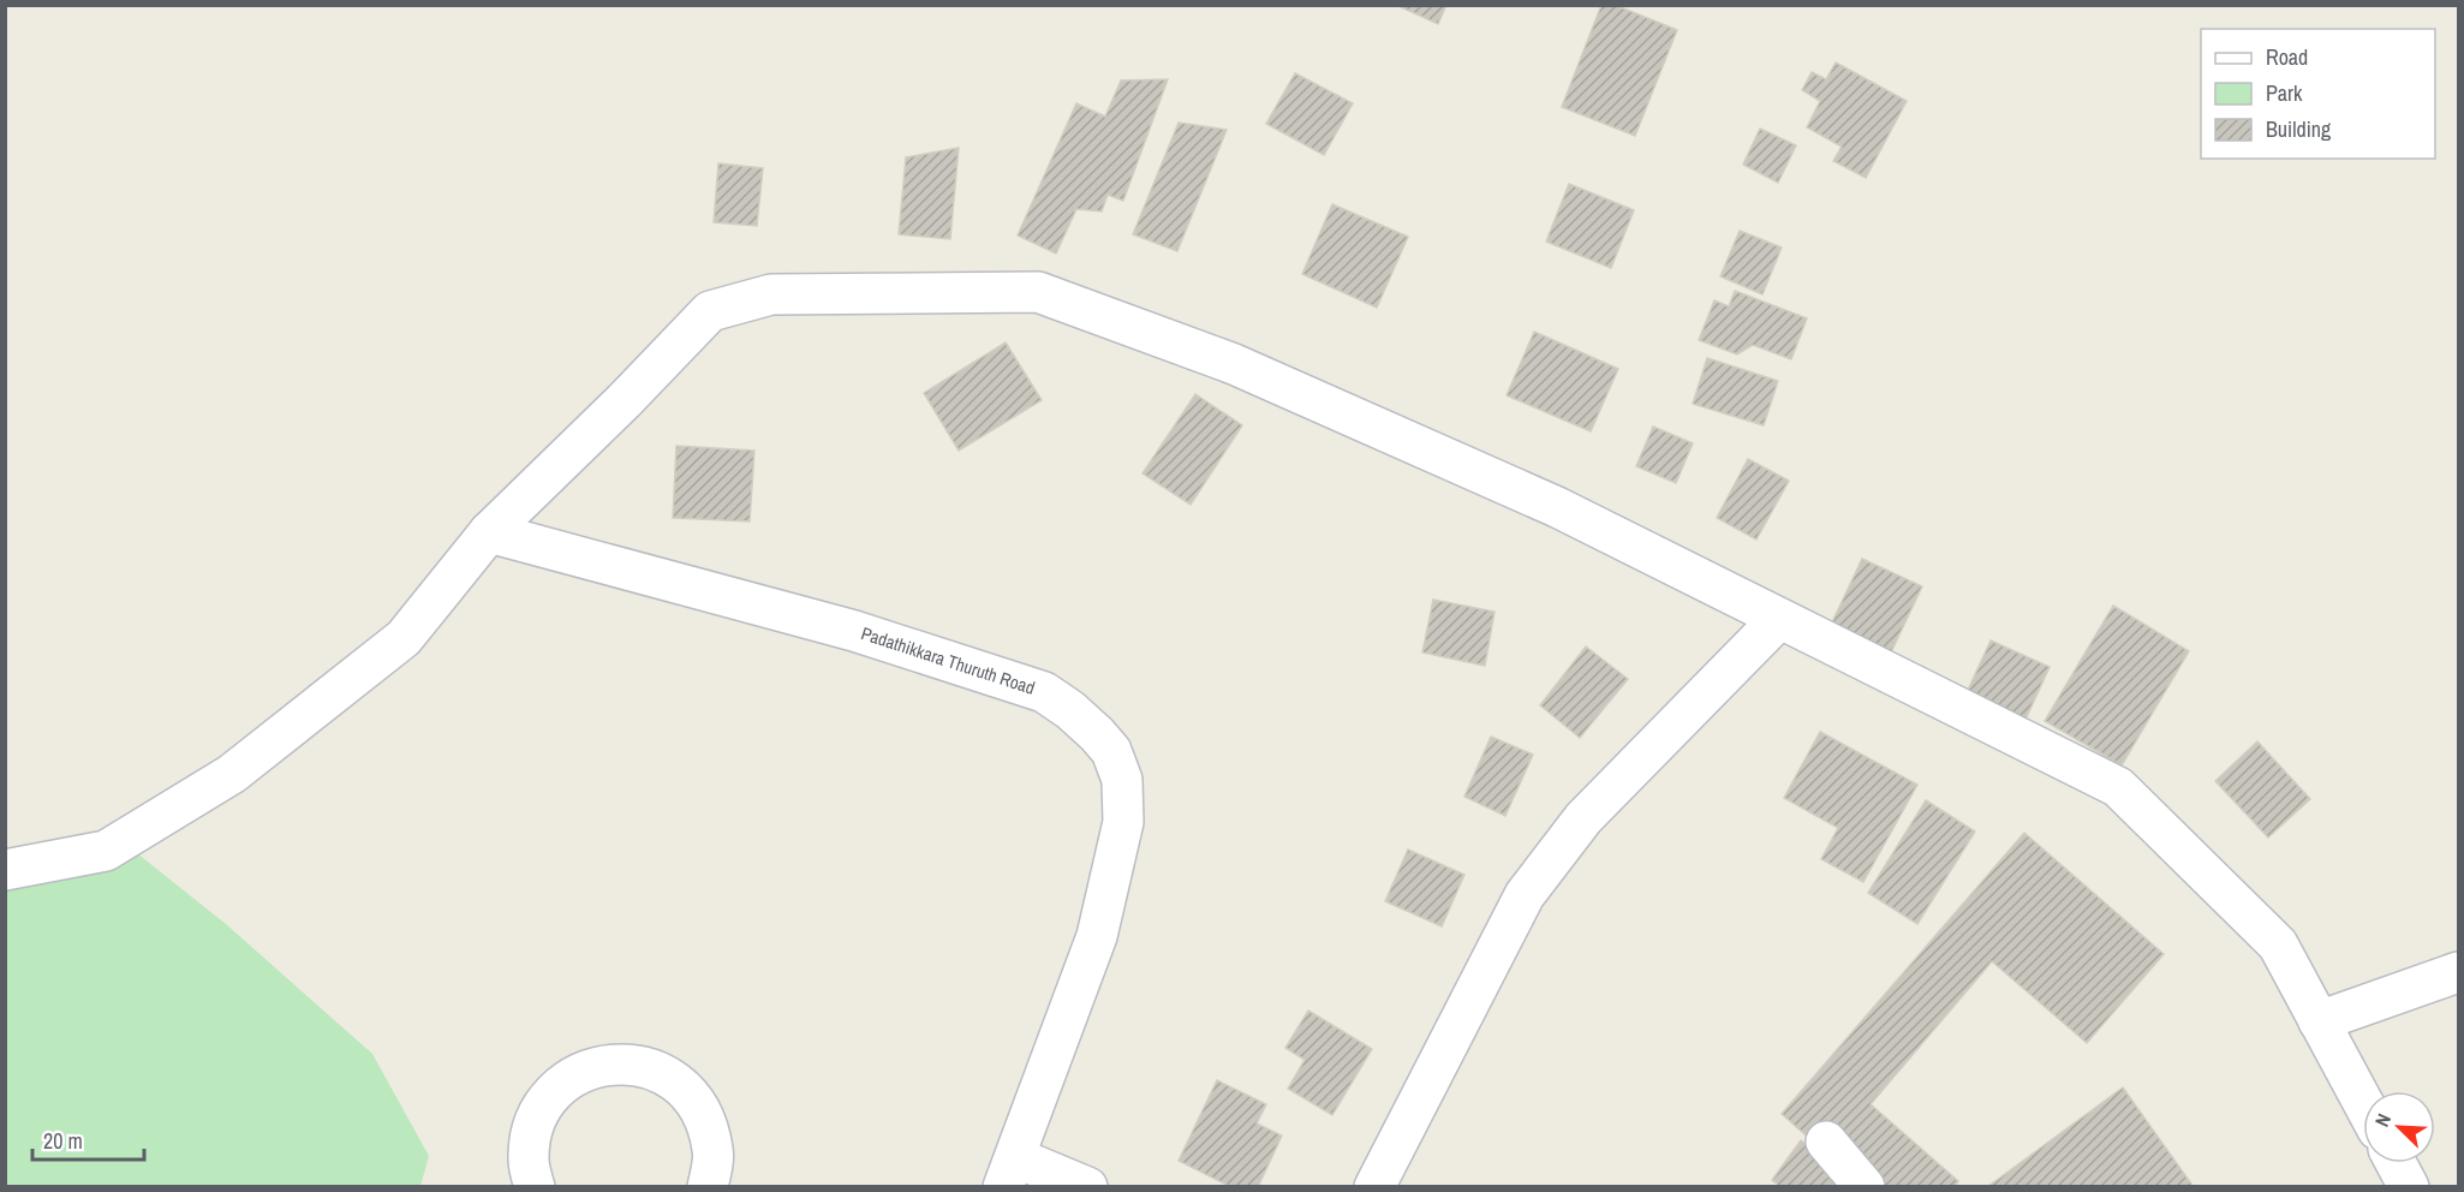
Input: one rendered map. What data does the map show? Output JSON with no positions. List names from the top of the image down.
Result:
{
  "streets": {
    "street": ["Padathikkara Thuruth Road"]
  },
  "legend": ["Road", "Park", "Building"],
  "scale_bar": "20 m",
  "north": "top left"
}
